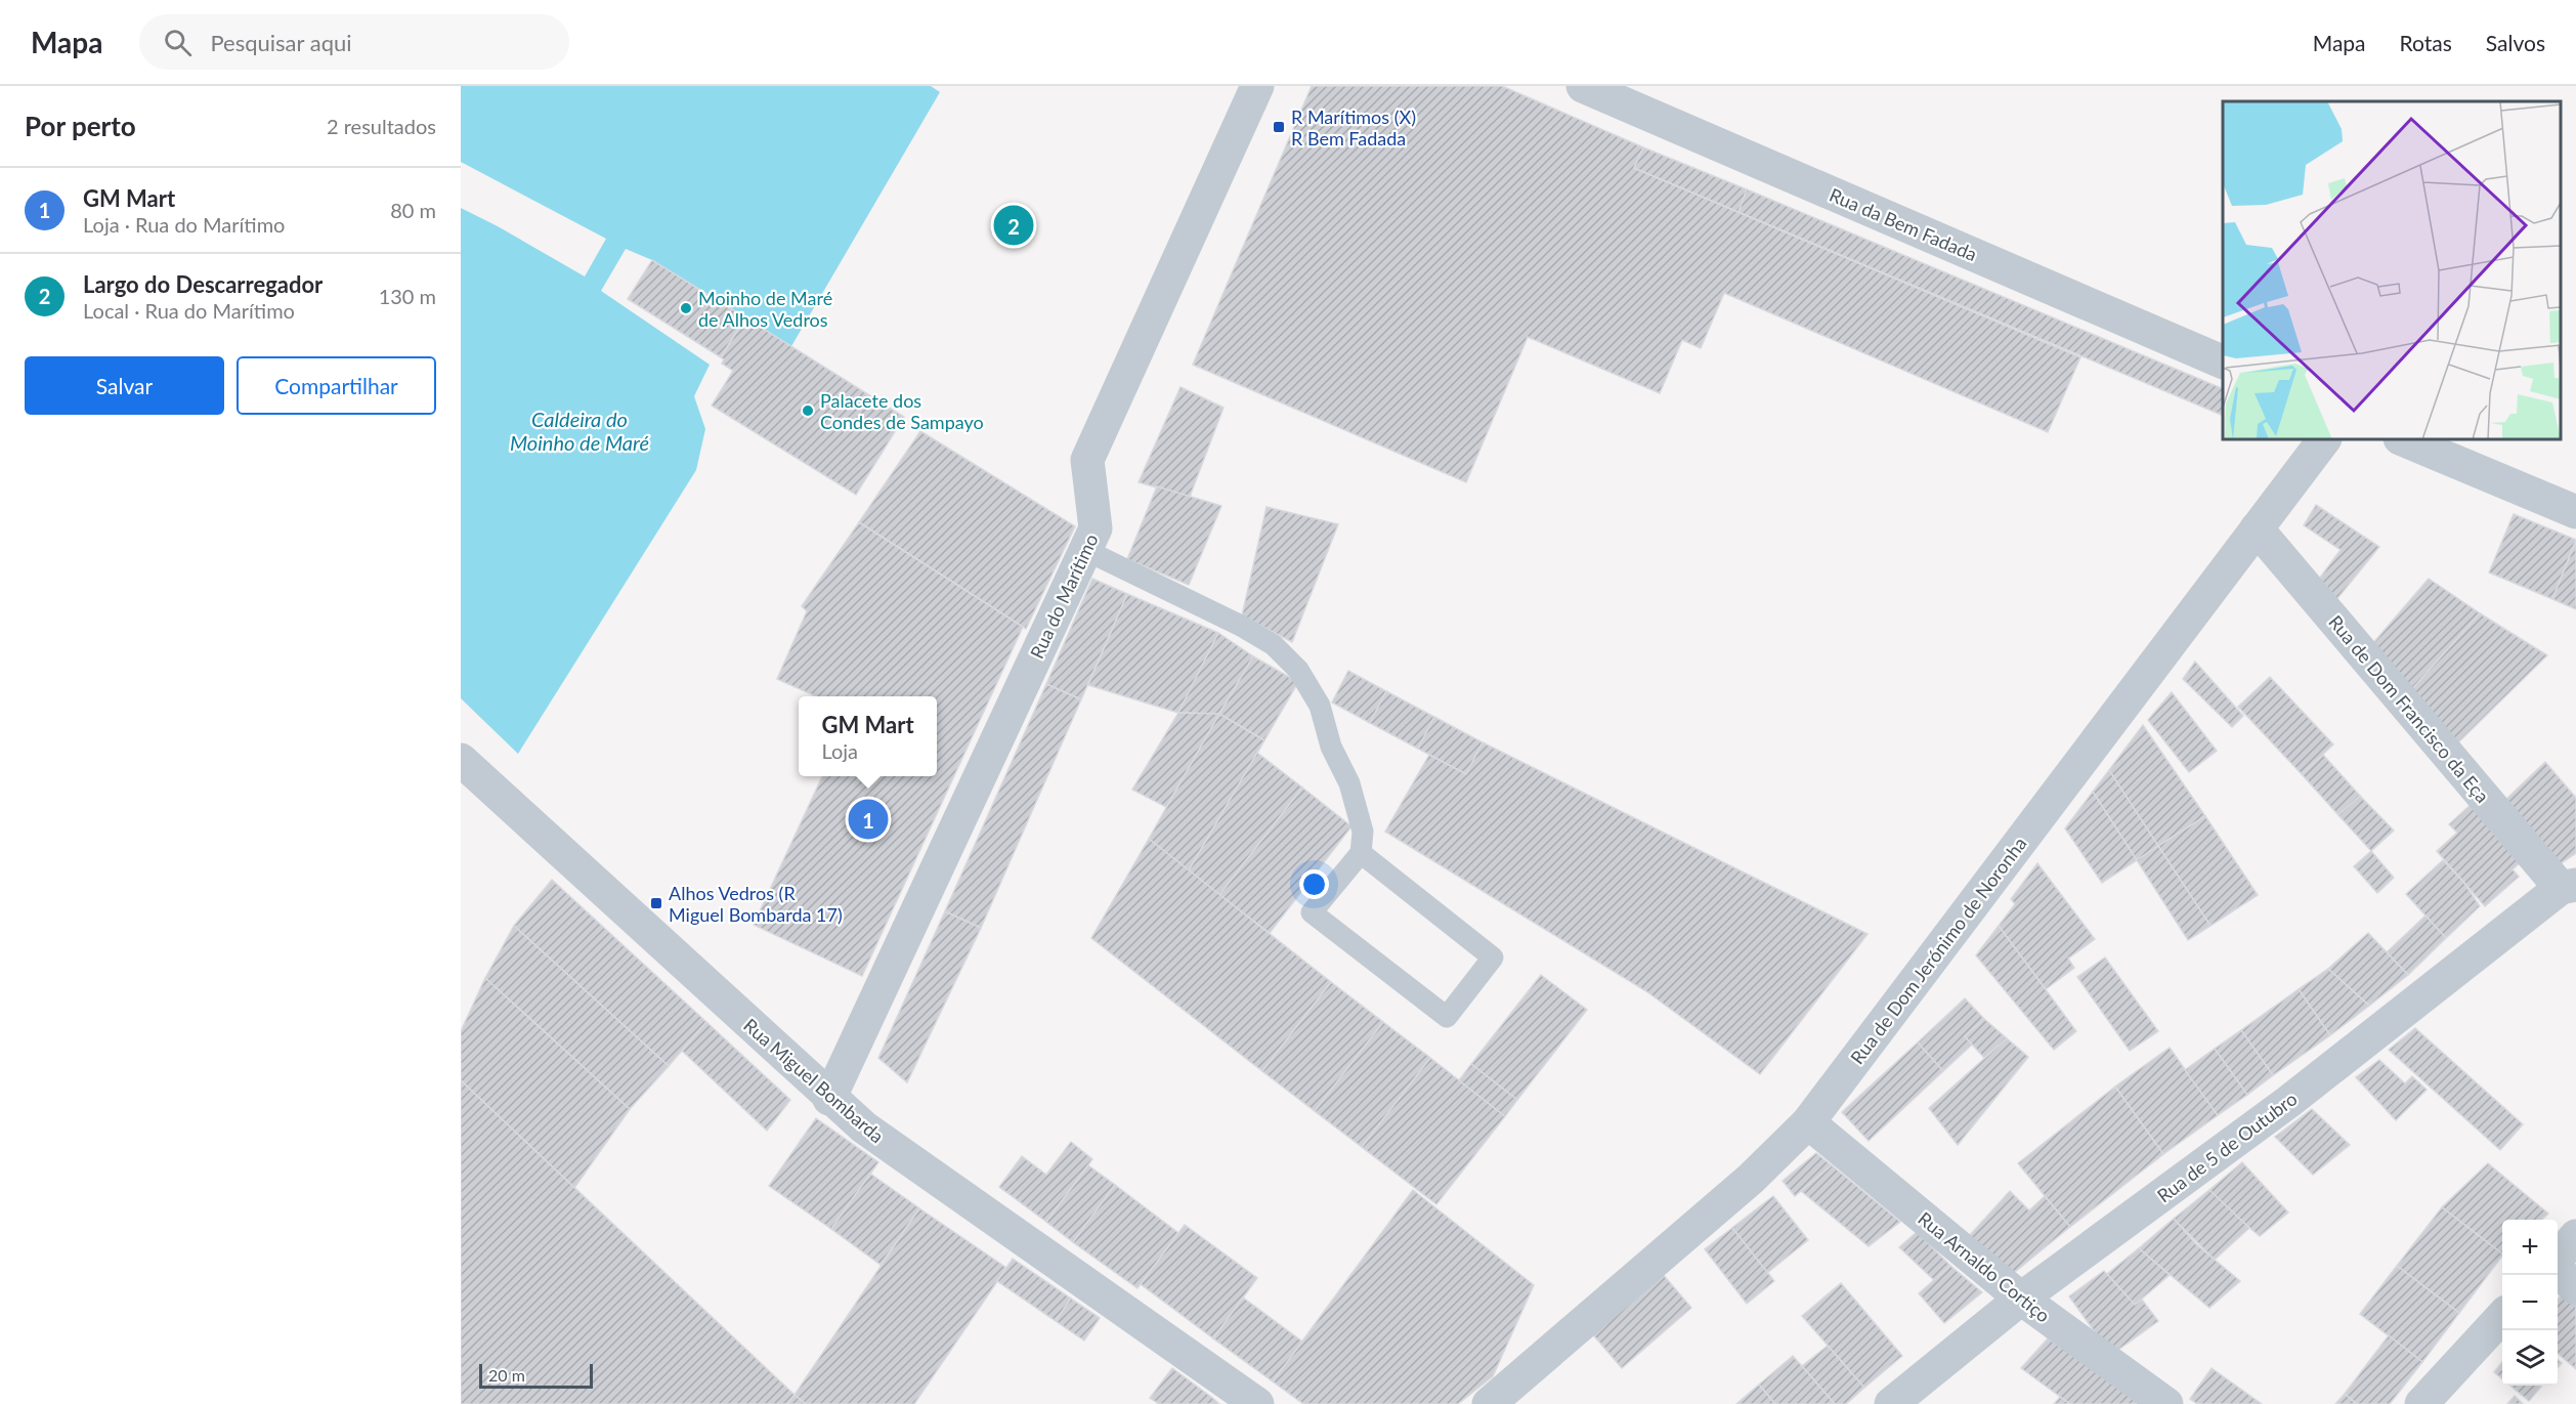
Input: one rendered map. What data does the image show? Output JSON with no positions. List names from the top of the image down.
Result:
{
  "streets": {
    "street": [
      "Rua da Bem Fadada",
      "Rua do Marítimo",
      "Rua de Dom Francisco da Eça",
      "Rua de Dom Jerónimo de Noronha",
      "Rua Miguel Bombarda",
      "Rua de 5 de Outubro",
      "Rua Arnaldo Cortiço"
    ]
  },
  "crossings": [
    ["Rua do Marítimo", "Rua Miguel Bombarda"],
    ["Rua de Dom Francisco da Eça", "Rua de Dom Jerónimo de Noronha"],
    ["Rua de Dom Francisco da Eça", "Rua de 5 de Outubro"],
    ["Rua de Dom Jerónimo de Noronha", "Rua Arnaldo Cortiço"],
    ["Rua de 5 de Outubro", "Rua Arnaldo Cortiço"]
  ],
  "water": ["Caldeira do Moinho de Maré"],
  "places": {
    "transit": ["R Marítimos (X) R Bem Fadada", "Alhos Vedros (R Miguel Bombarda 17)"],
    "other": ["Moinho de Maré de Alhos Vedros", "Palacete dos Condes de Sampayo"]
  },
  "scale_bar": "20 m",
  "page": {
    "header": "Mapa",
    "search": "Pesquisar aqui",
    "nav": ["Mapa", "Rotas", "Salvos"],
    "heading": ["Por perto", "2 resultados"],
    "list": [
      {
        "mark": "1",
        "name": "GM Mart",
        "note": "Loja · Rua do Marítimo",
        "value": "80 m"
      },
      {
        "mark": "2",
        "name": "Largo do Descarregador",
        "note": "Local · Rua do Marítimo",
        "value": "130 m"
      }
    ],
    "pins": ["2", "1"],
    "buttons": ["Salvar", "Compartilhar"],
    "popup": ["GM Mart", "Loja"],
    "map_buttons": ["+", "−"],
    "scale": "20 m"
  }
}
